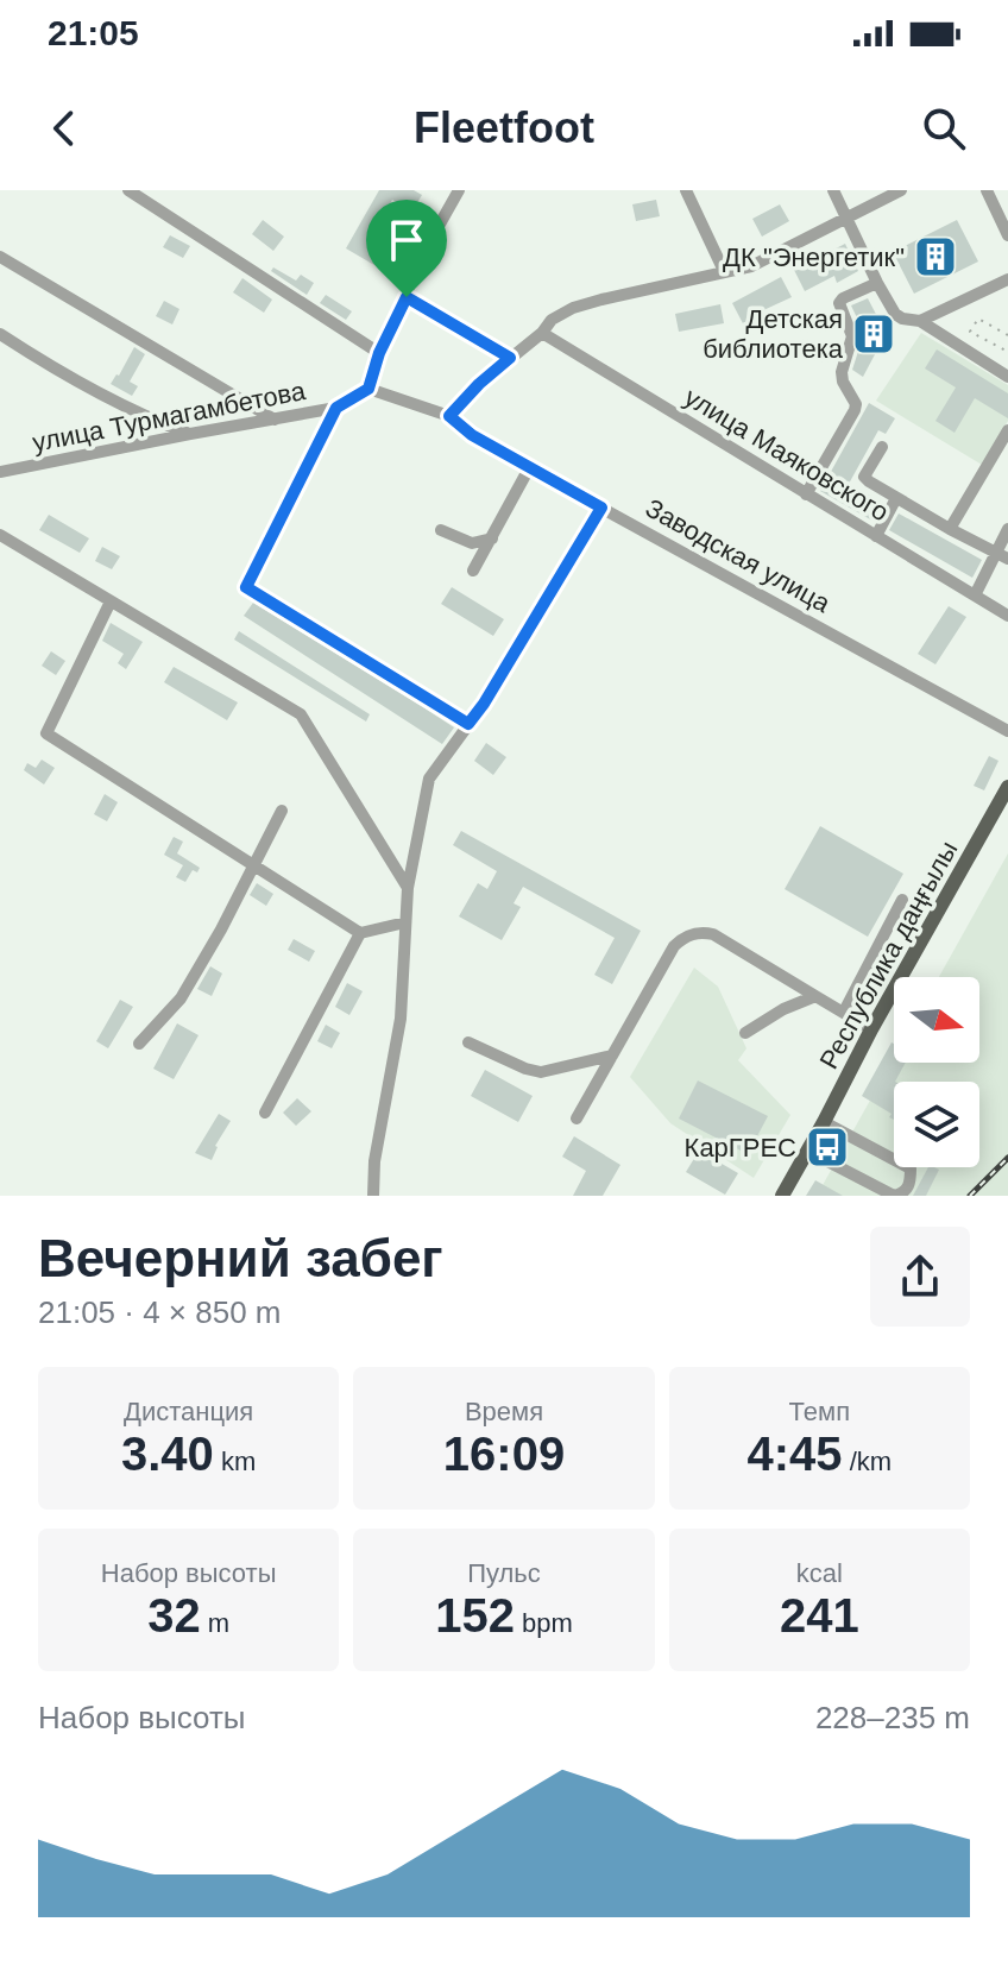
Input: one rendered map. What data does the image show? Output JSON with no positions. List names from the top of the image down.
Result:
{
  "streets": {
    "main road": ["Республика даңғылы"],
    "street": ["улица Турмагамбетова", "улица Маяковского", "Заводская улица"]
  },
  "places": {
    "building": ["ДК \"Энергетик\"", "Детская библиотека"],
    "bus stop": ["КарГРЕС"]
  },
  "north": "right",
  "page": {
    "status": "21:05",
    "header": "Fleetfoot",
    "heading": ["Вечерний забег", "21:05 · 4 × 850 m"],
    "stats": [
      ["Дистанция", "3.40 km"],
      ["Время", "16:09"],
      ["Темп", "4:45 /km"],
      ["Набор высоты", "32 m"],
      ["Пульс", "152 bpm"],
      ["kcal", "241"]
    ],
    "chart": ["Набор высоты", "228–235 m"]
  }
}
